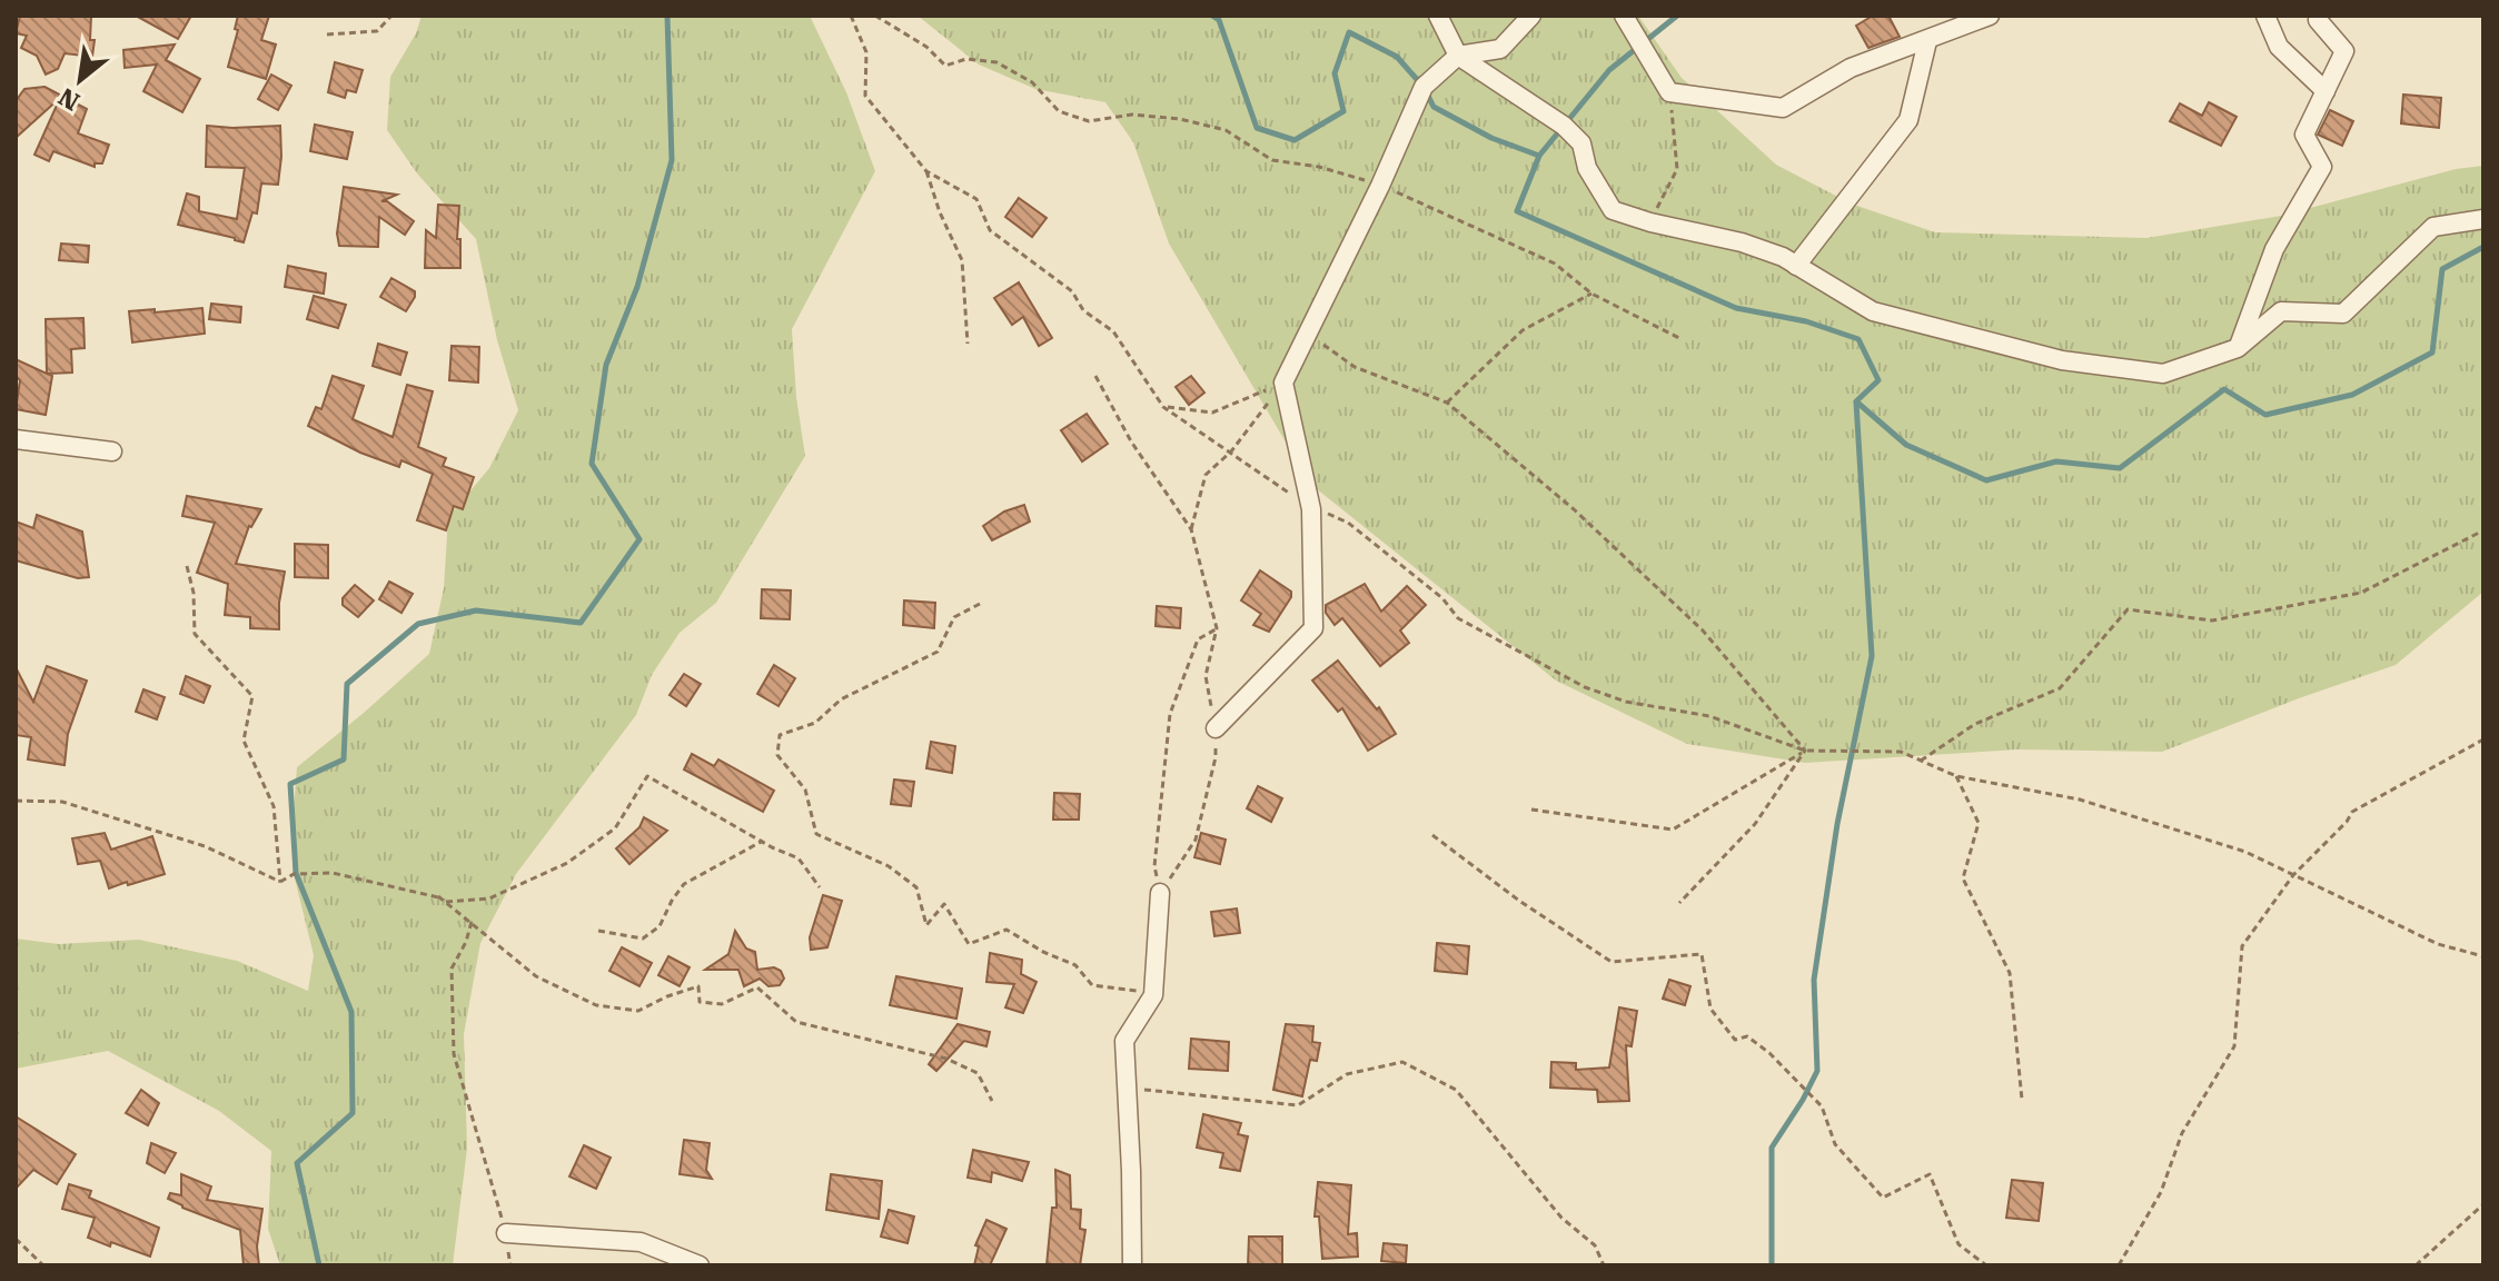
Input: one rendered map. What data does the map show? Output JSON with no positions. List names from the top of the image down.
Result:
{
  "north": "bottom left"
}
